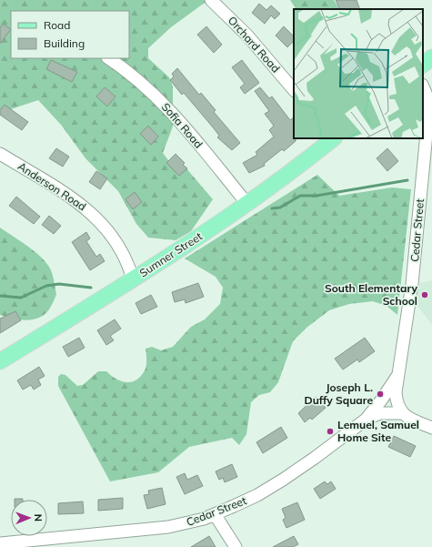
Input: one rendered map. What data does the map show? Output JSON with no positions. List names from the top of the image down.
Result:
{
  "streets": {
    "main road": ["Sumner Street"],
    "street": [
      "Orchard Road",
      "Sofia Road",
      "Anderson Road",
      "Cedar Street"
    ]
  },
  "crossings": [
    ["Sofia Road", "Sumner Street"],
    ["Anderson Road", "Sumner Street"]
  ],
  "places": ["South Elementary School", "Joseph L. Duffy Square", "Lemuel, Samuel Home Site"],
  "legend": ["Road", "Building"],
  "north": "right"
}
